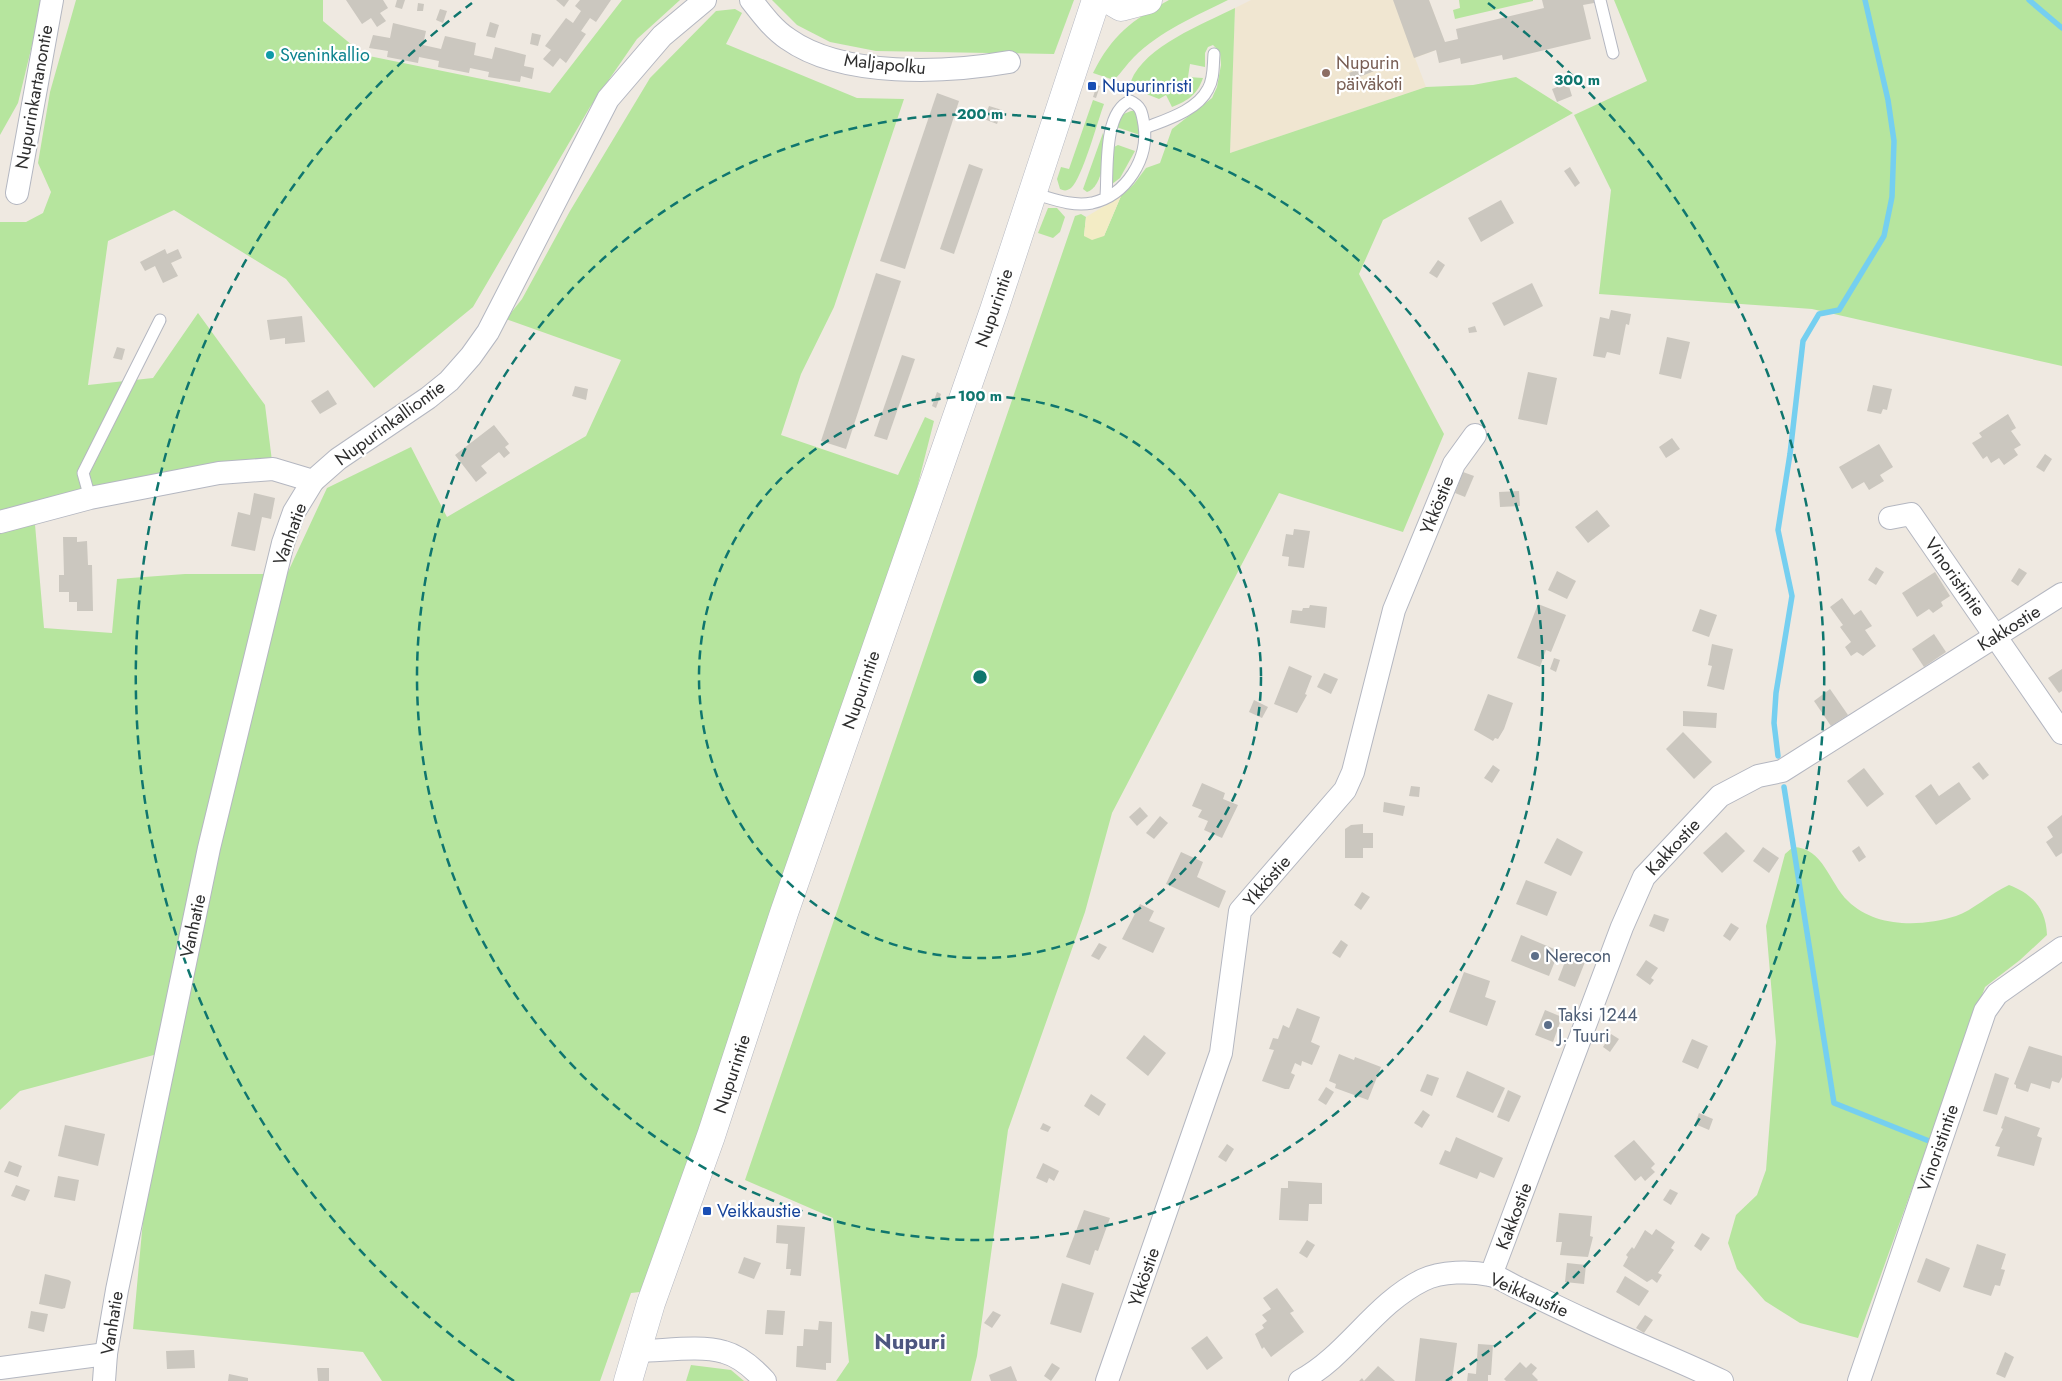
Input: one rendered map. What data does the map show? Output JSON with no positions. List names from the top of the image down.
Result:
{
  "streets": {
    "main road": ["Nupurintie"],
    "street": [
      "Maljapolku",
      "Nupurinkartanontie",
      "Nupurinkalliontie",
      "Ykköstie",
      "Vanhatie",
      "Vinoristintie",
      "Kakkostie",
      "Veikkaustie"
    ]
  },
  "crossings": [
    ["Nupurinkalliontie", "Vanhatie"],
    ["Vinoristintie", "Kakkostie"],
    ["Kakkostie", "Veikkaustie"]
  ],
  "districts": ["Nupuri"],
  "places": {
    "other": [
      "Sveninkallio",
      "Nupurin päiväkoti",
      "Nerecon",
      "Taksi 1244 J. Tuuri"
    ],
    "transit": ["Nupurinristi", "Veikkaustie"]
  },
  "rings": ["300 m", "200 m", "100 m"]
}
